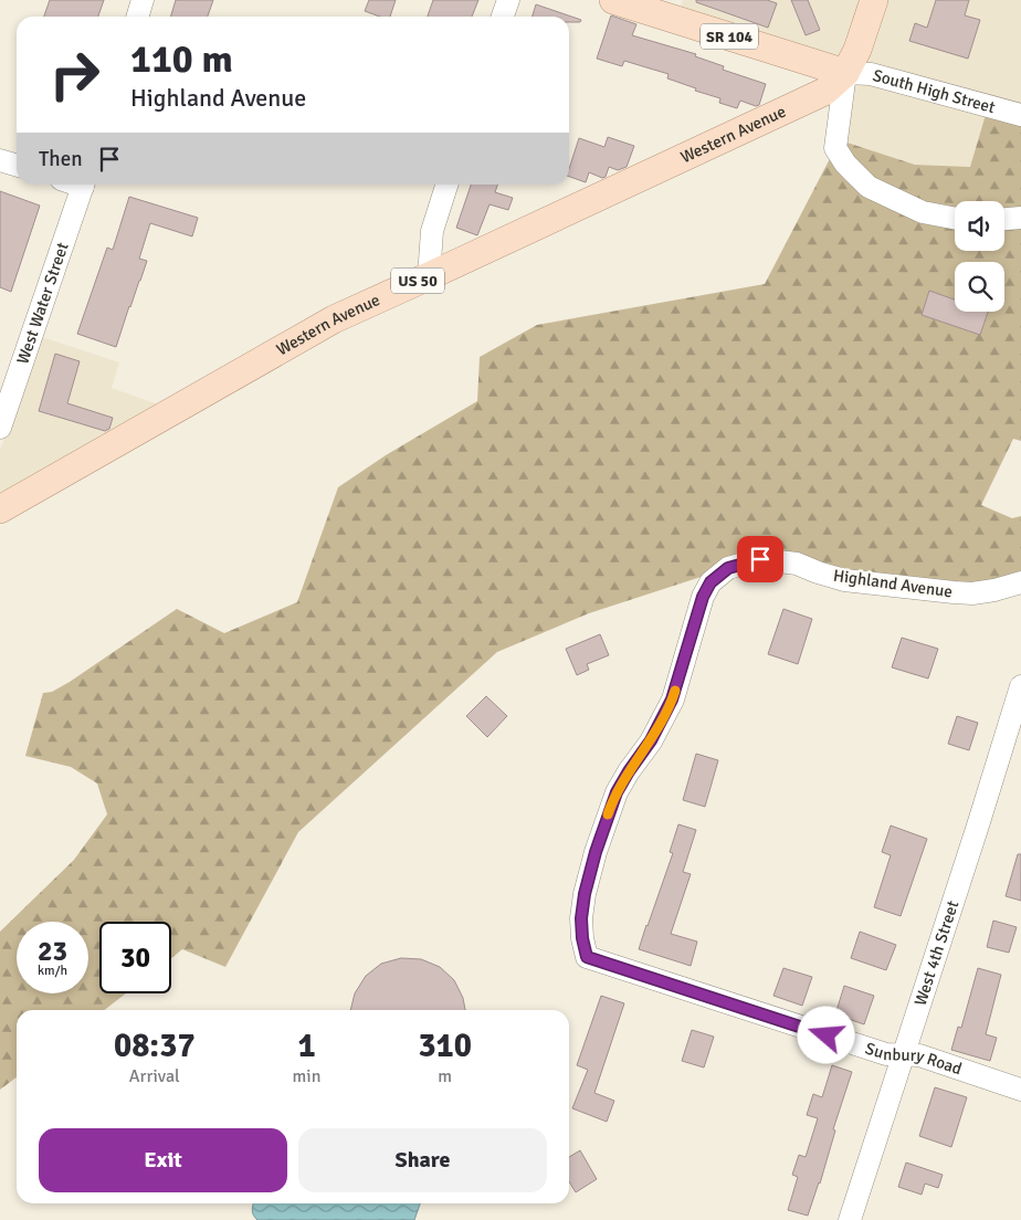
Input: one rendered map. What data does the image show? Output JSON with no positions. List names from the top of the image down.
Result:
{
  "streets": {
    "main road": ["SR 104", "Western Avenue", "US 50"],
    "street": [
      "South High Street",
      "West Water Street",
      "Highland Avenue",
      "West 4th Street",
      "Sunbury Road"
    ]
  },
  "crossings": [
    ["SR 104", "South High Street"],
    ["SR 104", "Western Avenue"],
    ["SR 104", "US 50"],
    ["South High Street", "Western Avenue"],
    ["South High Street", "US 50"],
    ["Western Avenue", "US 50"],
    ["Highland Avenue", "Sunbury Road"],
    ["West 4th Street", "Sunbury Road"]
  ],
  "page": {
    "turn": ["110 m", "Highland Avenue"],
    "then": "Then",
    "speed": "23 km/h",
    "limit": "30",
    "eta": [
      "08:37",
      "Arrival",
      "1",
      "min",
      "310",
      "m"
    ],
    "buttons": ["Exit", "Share"]
  }
}
